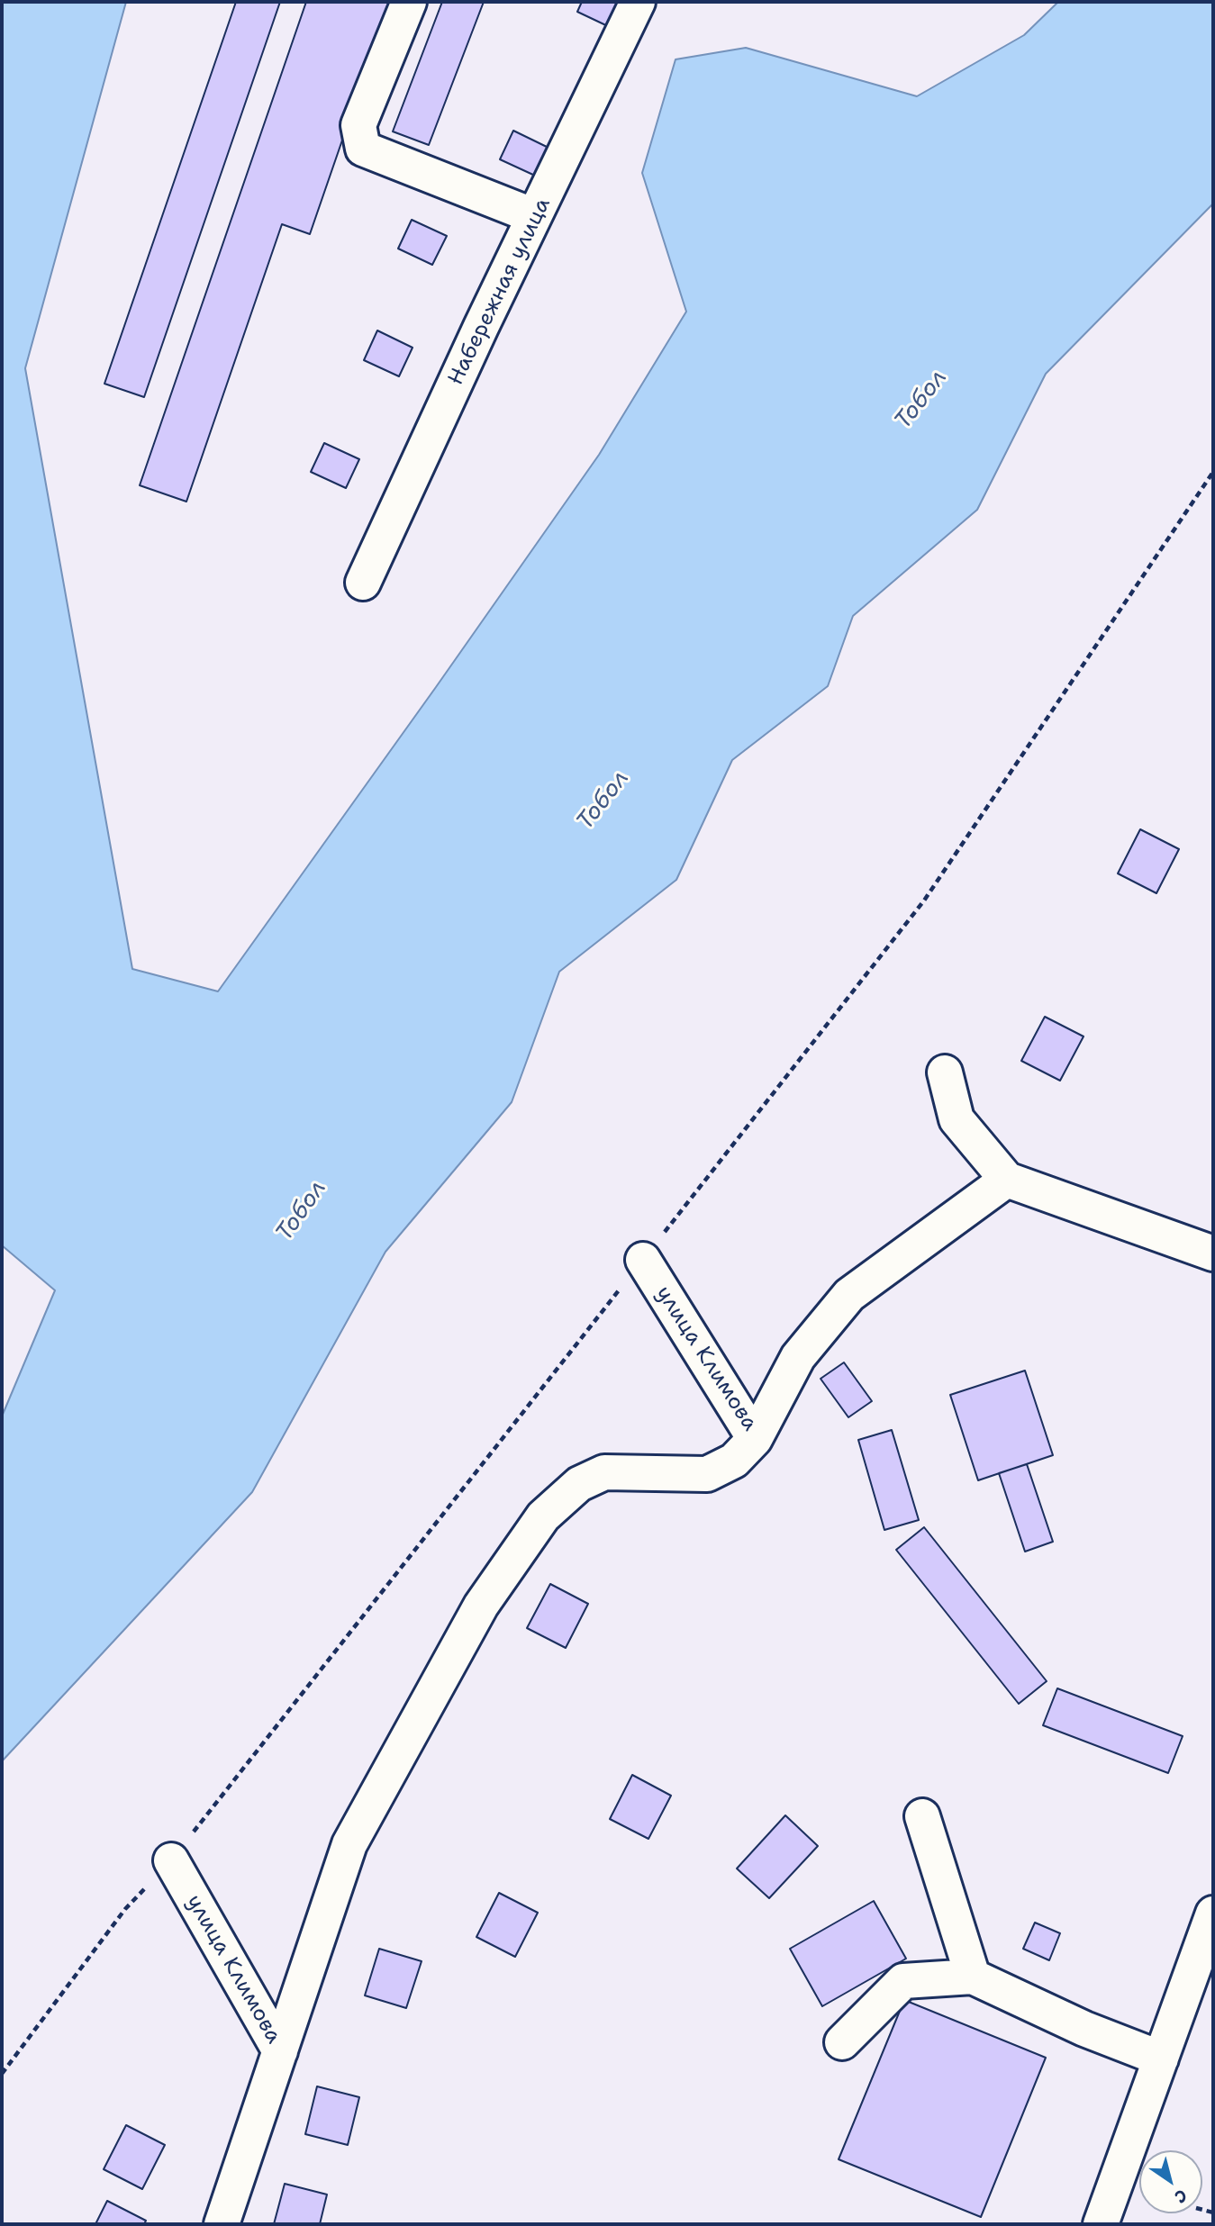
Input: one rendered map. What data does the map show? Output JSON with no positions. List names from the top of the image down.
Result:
{
  "streets": {
    "street": ["Набережная улица", "улица Климова"]
  },
  "water": ["Тобол"],
  "north": "bottom right"
}
